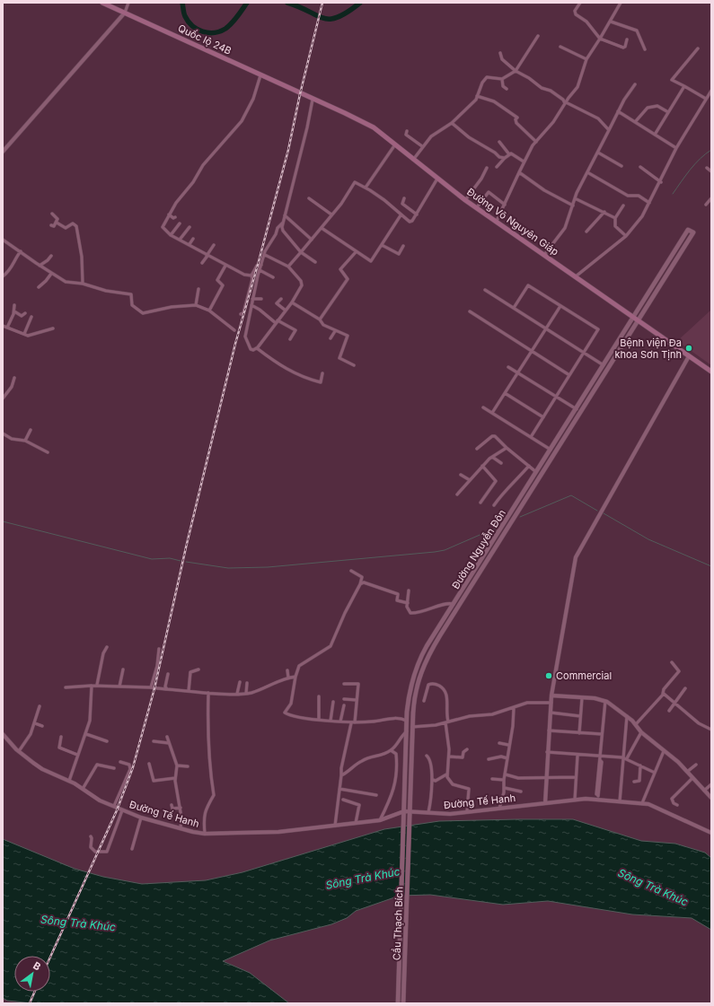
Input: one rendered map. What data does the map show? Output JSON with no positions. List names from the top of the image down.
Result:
{
  "streets": {
    "main road": [
      "Quốc lộ 24B",
      "Đường Võ Nguyên Giáp",
      "Đường Nguyễn Đôn",
      "Cầu Thạch Bích"
    ],
    "street": ["Đường Tế Hanh"]
  },
  "crossings": [
    ["Quốc lộ 24B", "Đường Võ Nguyên Giáp"],
    ["Đường Võ Nguyên Giáp", "Đường Nguyễn Đôn"],
    ["Đường Nguyễn Đôn", "Đường Tế Hanh"],
    ["Đường Nguyễn Đôn", "Cầu Thạch Bích"],
    ["Đường Tế Hanh", "Cầu Thạch Bích"]
  ],
  "water": ["Sông Trà Khúc"],
  "places": ["Bệnh viện Đa khoa Sơn Tịnh", "Commercial"],
  "north": "top right"
}
